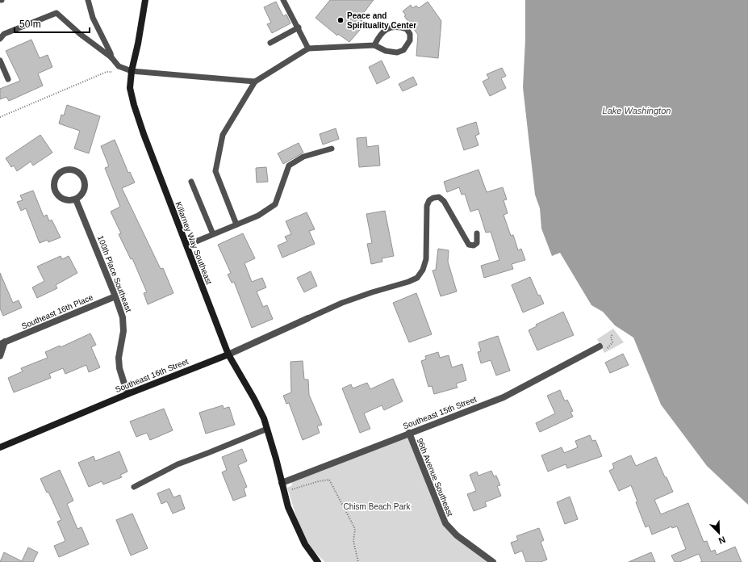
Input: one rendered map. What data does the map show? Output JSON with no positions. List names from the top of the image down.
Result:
{
  "streets": {
    "street": [
      "Killarney Way Southeast",
      "100th Place Southeast",
      "Southeast 16th Place",
      "Southeast 16th Street",
      "Southeast 15th Street",
      "96th Avenue Southeast"
    ]
  },
  "crossings": [
    ["Killarney Way Southeast", "Southeast 16th Street"],
    ["Killarney Way Southeast", "Southeast 15th Street"],
    ["100th Place Southeast", "Southeast 16th Place"],
    ["100th Place Southeast", "Southeast 16th Street"],
    ["Southeast 15th Street", "96th Avenue Southeast"]
  ],
  "water": ["Lake Washington"],
  "parks": ["Chism Beach Park"],
  "places": ["Peace and Spirituality Center"],
  "scale_bar": "50 m",
  "north": "bottom right"
}
